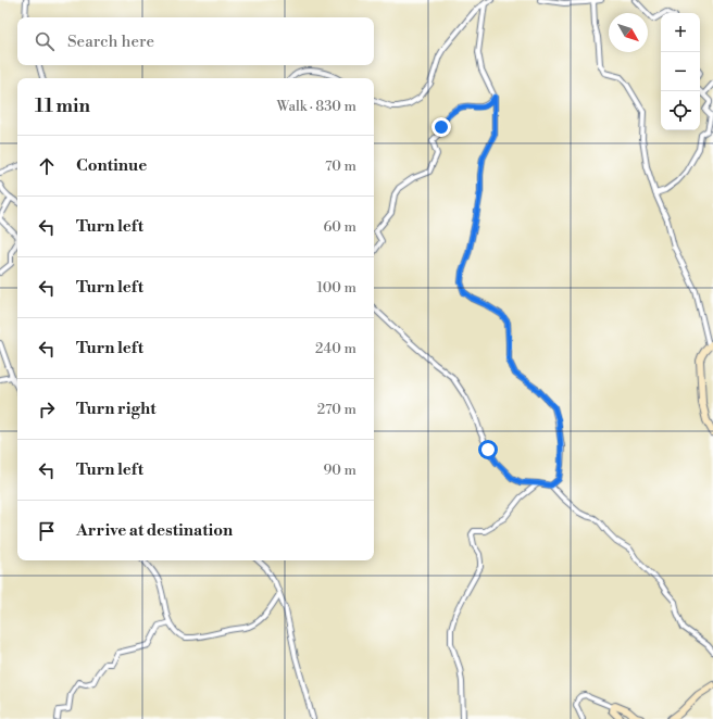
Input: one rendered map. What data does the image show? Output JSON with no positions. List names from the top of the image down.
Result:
{
  "north": "bottom right",
  "page": {
    "map_buttons": ["+", "−"],
    "search": "Search here",
    "heading": ["11 min", "Walk · 830 m"],
    "list": [
      ["Continue", "70 m"],
      ["Turn left", "60 m"],
      ["Turn left", "100 m"],
      ["Turn left", "240 m"],
      ["Turn right", "270 m"],
      ["Turn left", "90 m"],
      "Arrive at destination"
    ]
  }
}
